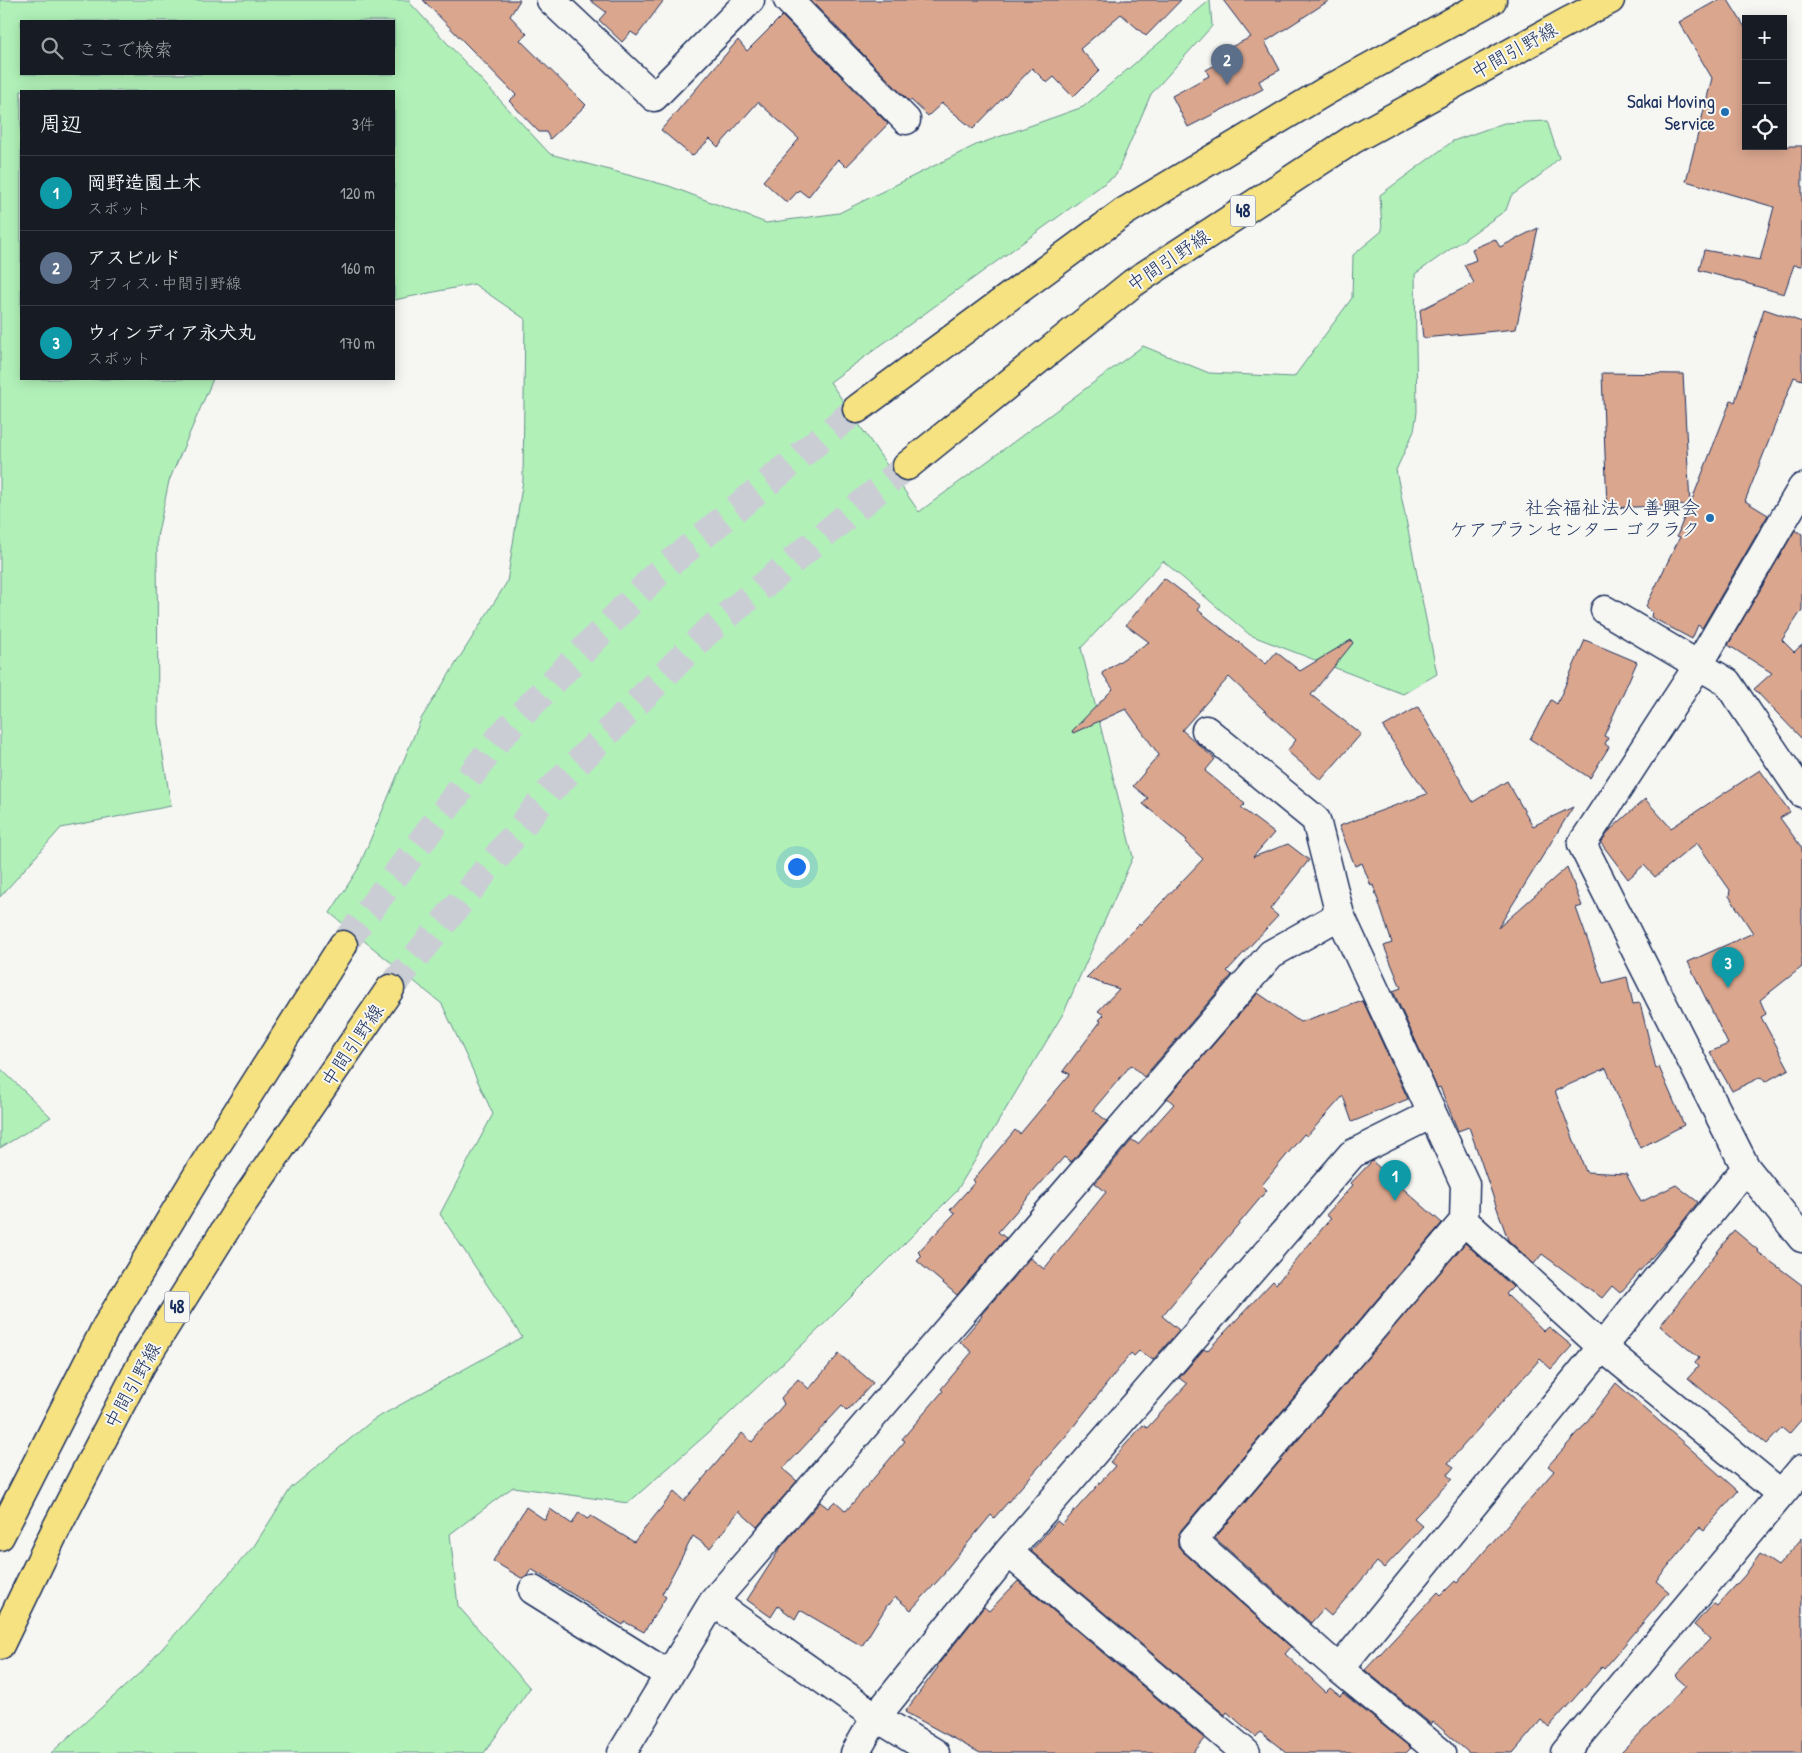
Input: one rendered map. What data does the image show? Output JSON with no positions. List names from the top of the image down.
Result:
{
  "streets": {
    "main road": ["中間引野線", "48"]
  },
  "places": ["Sakai Moving Service", "社会福祉法人 善興会 ケアプランセンター ゴクラク"],
  "page": {
    "map_buttons": ["+", "−"],
    "search": "ここで検索",
    "pins": ["2", "3", "1"],
    "heading": ["周辺", "3件"],
    "list": [
      {
        "mark": "1",
        "name": "岡野造園土木",
        "note": "スポット",
        "value": "120 m"
      },
      {
        "mark": "2",
        "name": "アスビルド",
        "note": "オフィス · 中間引野線",
        "value": "160 m"
      },
      {
        "mark": "3",
        "name": "ウィンディア永犬丸",
        "note": "スポット",
        "value": "170 m"
      }
    ]
  }
}
